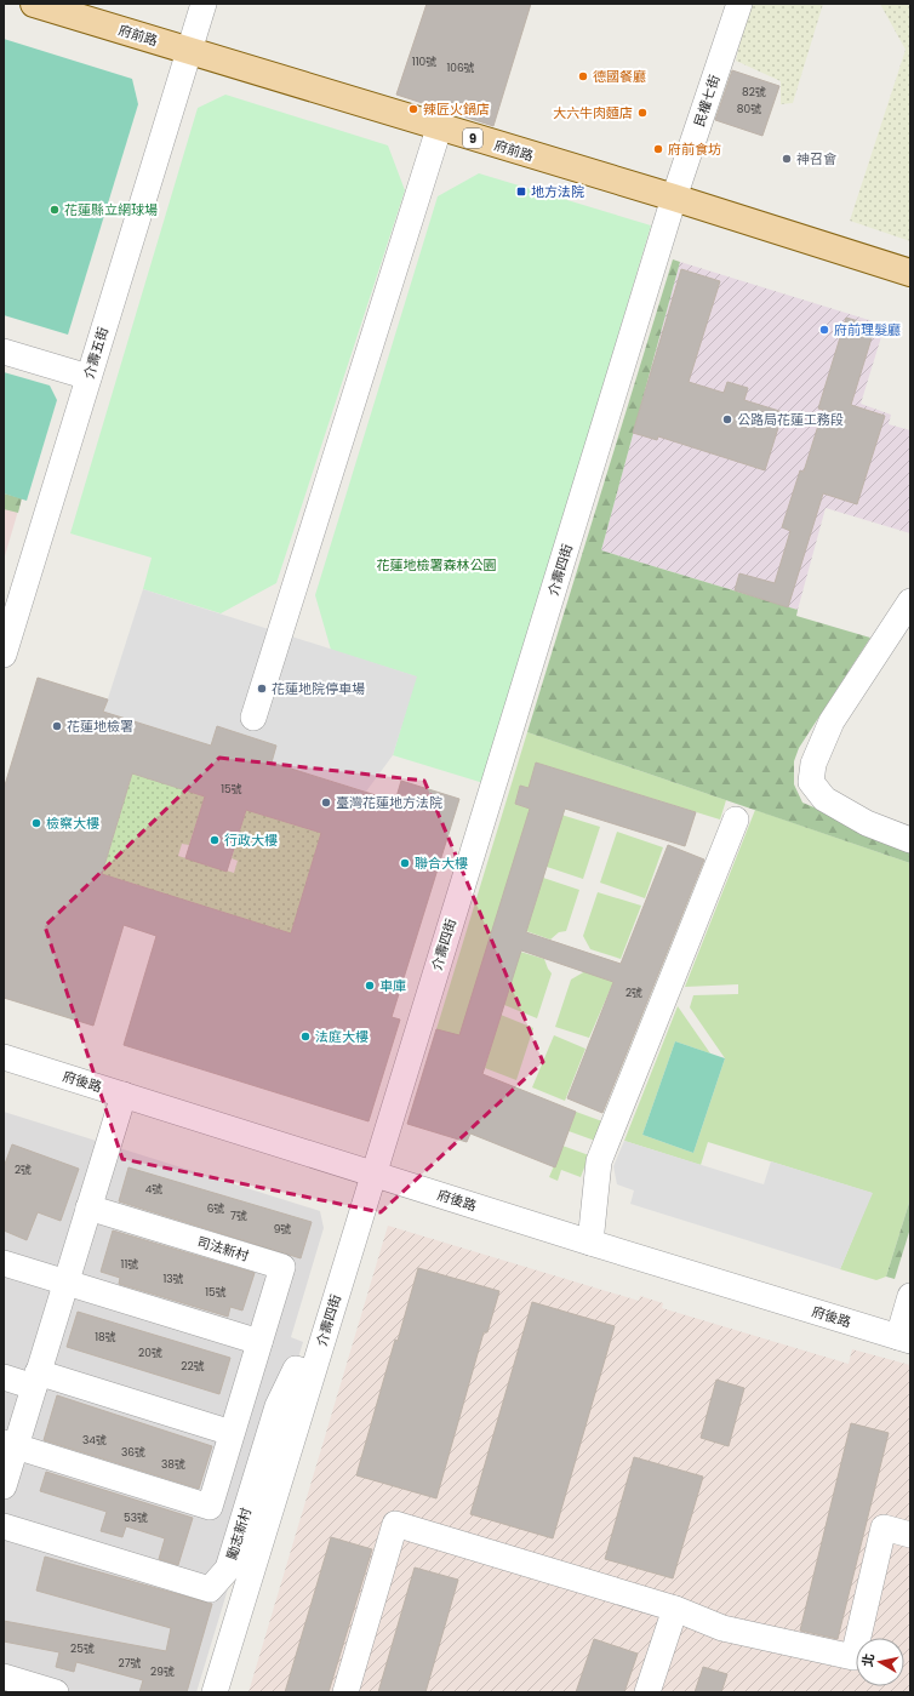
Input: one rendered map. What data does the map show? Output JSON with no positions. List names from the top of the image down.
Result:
{
  "streets": {
    "main road": ["府前路", "9"],
    "street": [
      "民權七街",
      "介壽五街",
      "介壽四街",
      "府後路",
      "司法新村",
      "勵志新村"
    ]
  },
  "crossings": [
    ["府前路", "民權七街"],
    ["府前路", "介壽五街"],
    ["府前路", "介壽四街"],
    ["民權七街", "介壽四街"],
    ["介壽四街", "府後路"],
    ["介壽四街", "勵志新村"]
  ],
  "parks": ["花蓮地檢署森林公園"],
  "places": {
    "other": [
      "德國餐廳",
      "辣匠火鍋店",
      "大六牛肉麵店",
      "府前食坊",
      "神召會",
      "花蓮縣立網球場",
      "府前理髮廳",
      "公路局花蓮工務段",
      "花蓮地院停車場",
      "花蓮地檢署",
      "臺灣花蓮地方法院",
      "檢察大樓",
      "行政大樓",
      "聯合大樓",
      "車庫",
      "法庭大樓"
    ],
    "transit": ["地方法院"]
  },
  "house_numbers": [
    "110號",
    "106號",
    "82號",
    "80號",
    "15號",
    "2號",
    "2號",
    "4號",
    "6號",
    "7號",
    "9號",
    "11號",
    "13號",
    "15號",
    "18號",
    "20號",
    "22號",
    "34號",
    "36號",
    "38號",
    "53號",
    "25號",
    "27號",
    "29號"
  ],
  "north": "left"
}
